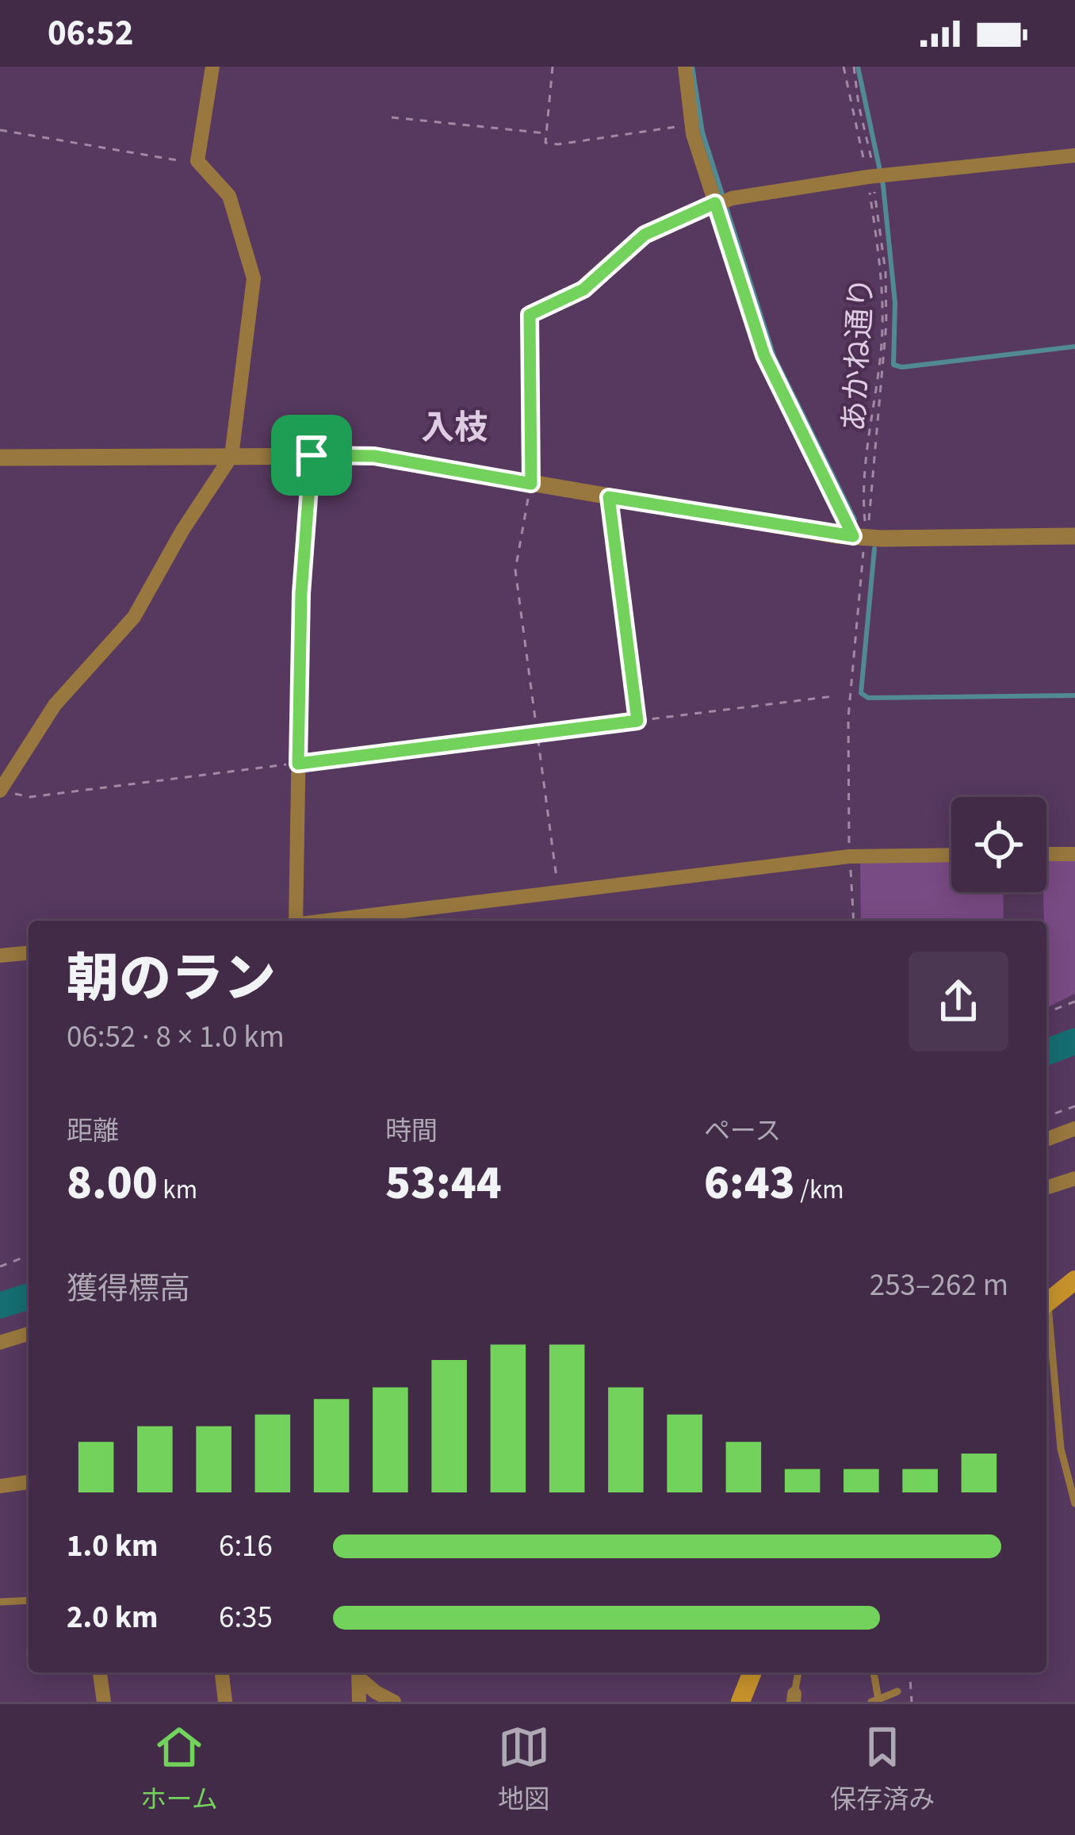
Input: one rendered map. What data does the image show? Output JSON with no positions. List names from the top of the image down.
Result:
{
  "streets": {
    "path": ["あかね通り"]
  },
  "districts": ["入枝"],
  "page": {
    "status": "06:52",
    "heading": ["朝のラン", "06:52 · 8 × 1.0 km"],
    "stats": [
      ["距離", "8.00 km"],
      ["時間", "53:44"],
      ["ペース", "6:43 /km"]
    ],
    "chart": ["獲得標高", "253–262 m"],
    "list": [
      {
        "name": "1.0 km",
        "note": "6:16"
      },
      {
        "name": "2.0 km",
        "note": "6:35"
      }
    ],
    "tabs": ["ホーム", "地図", "保存済み"]
  }
}
